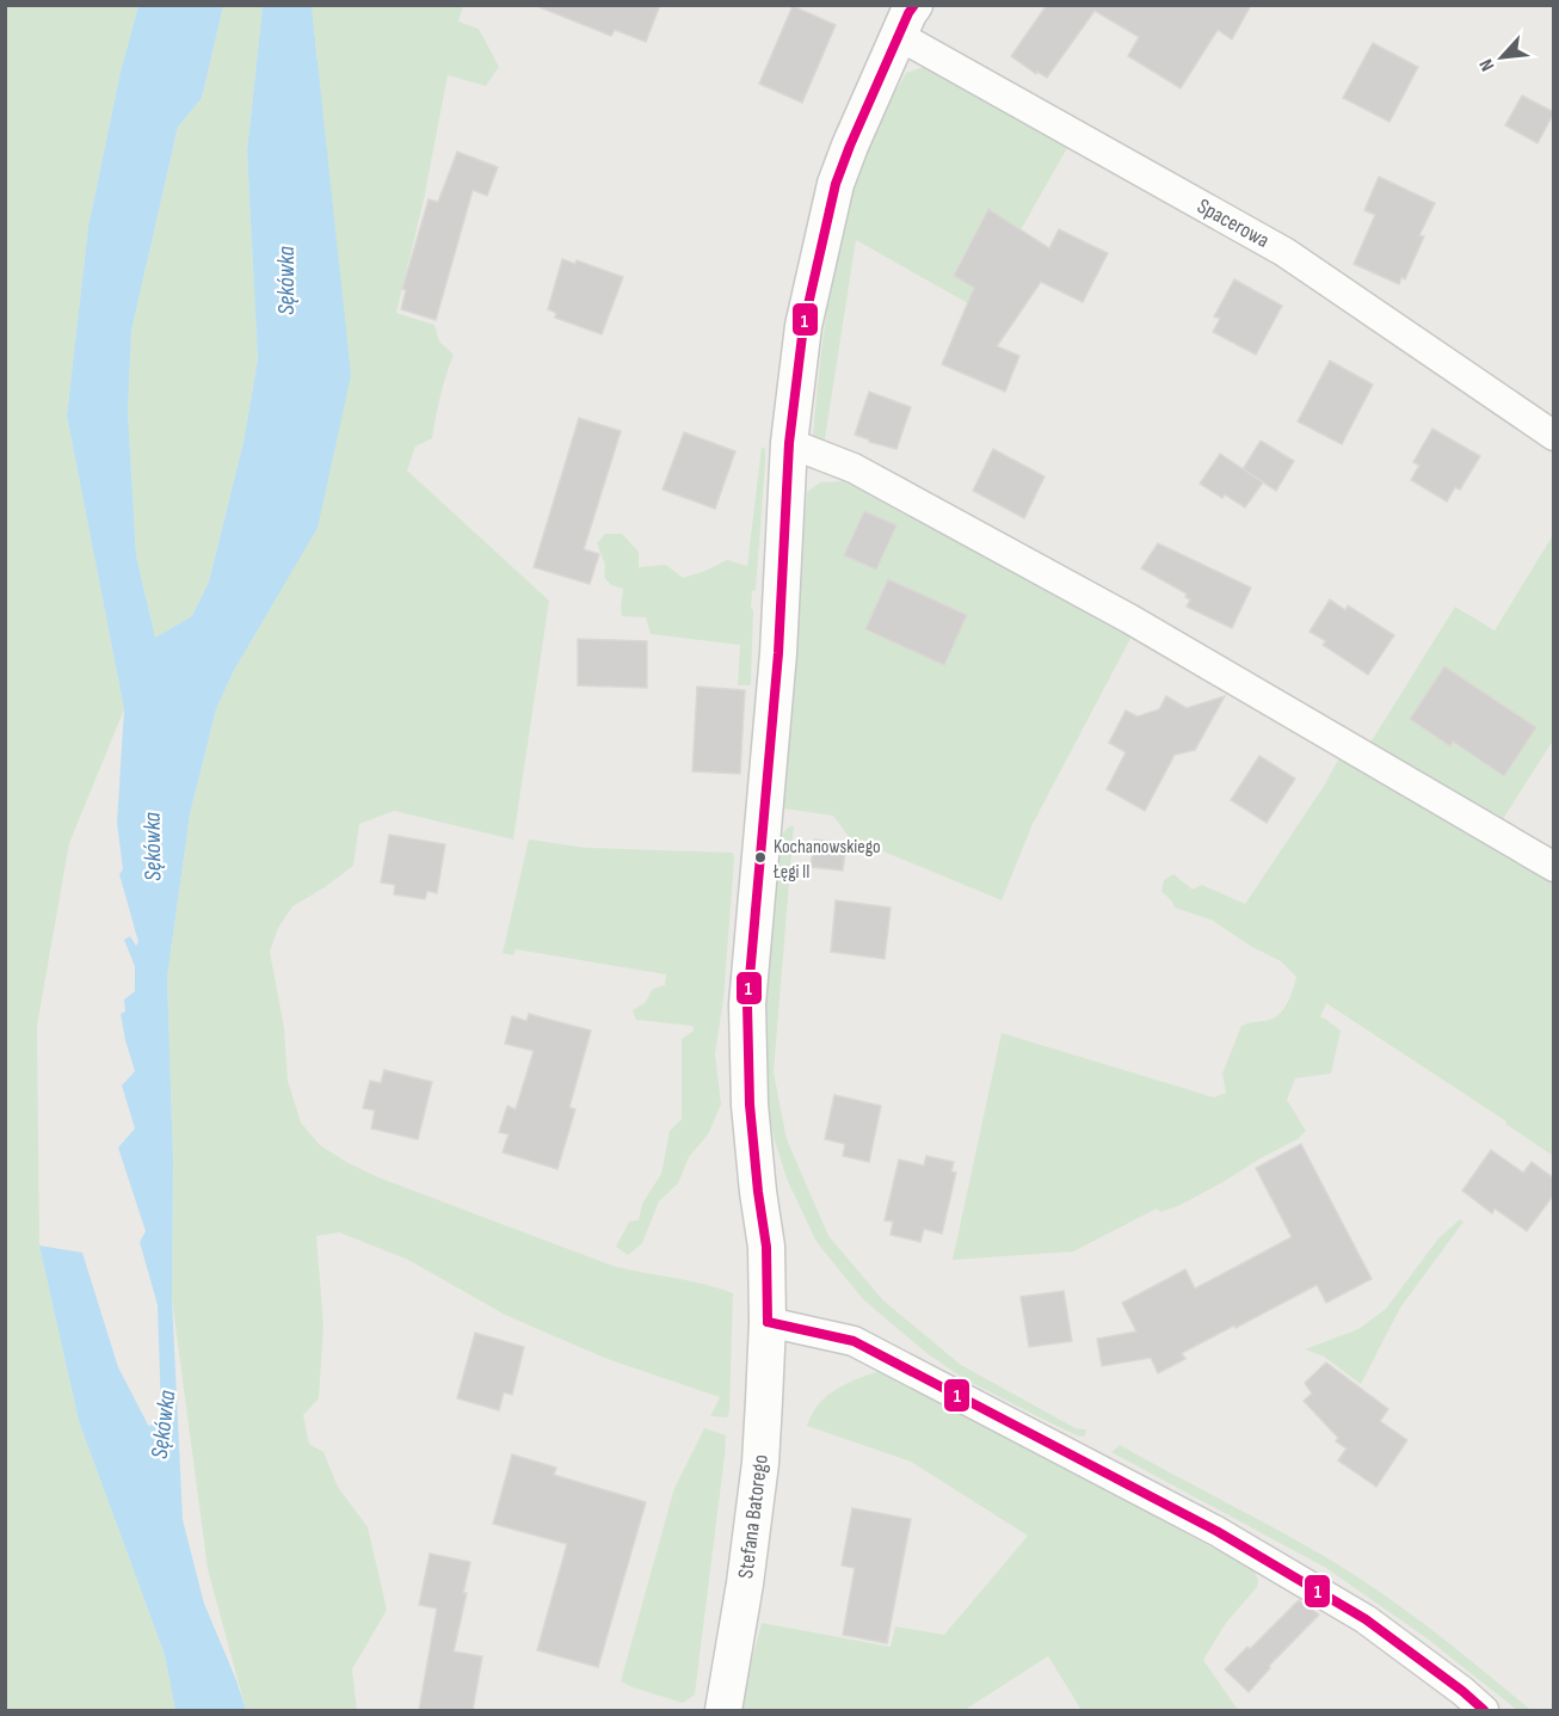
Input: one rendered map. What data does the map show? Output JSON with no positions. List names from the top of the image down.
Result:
{
  "streets": {
    "street": ["Spacerowa", "Stefana Batorego"]
  },
  "crossings": [
    ["Spacerowa", "Stefana Batorego"]
  ],
  "water": ["Sękówka"],
  "places": ["Kochanowskiego Łęgi II"],
  "lines": ["transit line 1"],
  "north": "bottom left"
}
